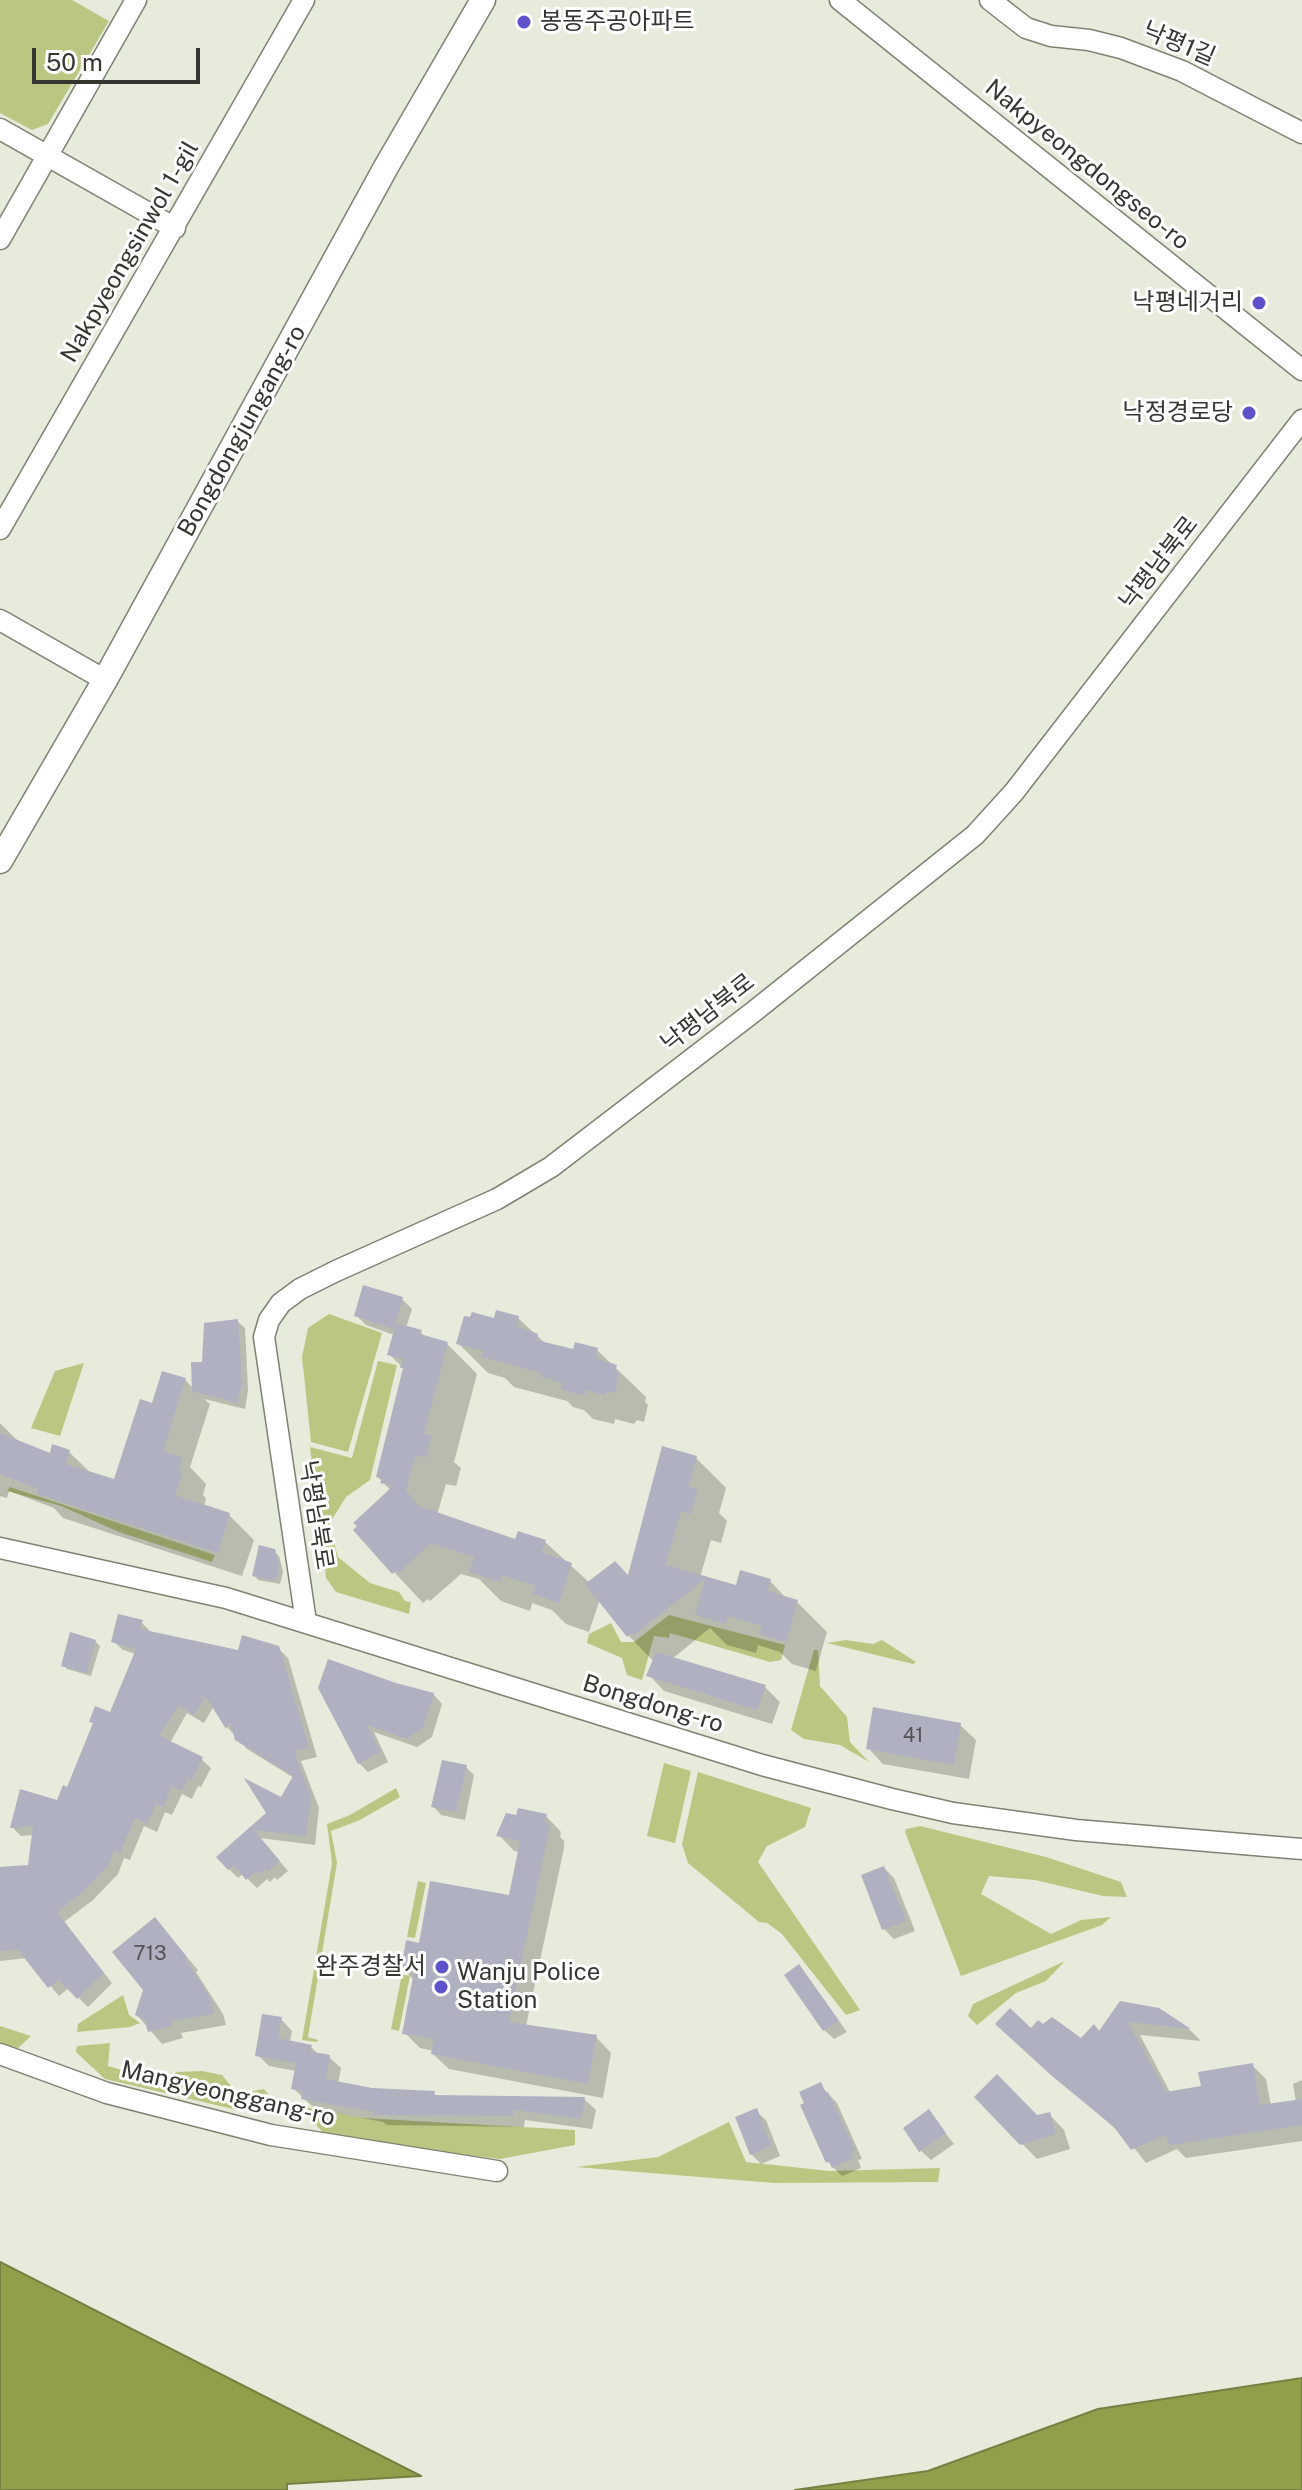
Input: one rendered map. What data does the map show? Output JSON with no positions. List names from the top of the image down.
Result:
{
  "streets": {
    "street": [
      "낙평1길",
      "Nakpyeongdongseo-ro",
      "Nakpyeongsinwol 1-gil",
      "Bongdongjungang-ro",
      "낙평남북로",
      "Bongdong-ro",
      "Mangyeonggang-ro"
    ]
  },
  "crossings": [
    ["낙평남북로", "Bongdong-ro"]
  ],
  "places": [
    "봉동주공아파트",
    "낙평네거리",
    "낙정경로당",
    "완주경찰서",
    "Wanju Police Station"
  ],
  "house_numbers": ["41", "713"],
  "scale_bar": "50 m"
}
